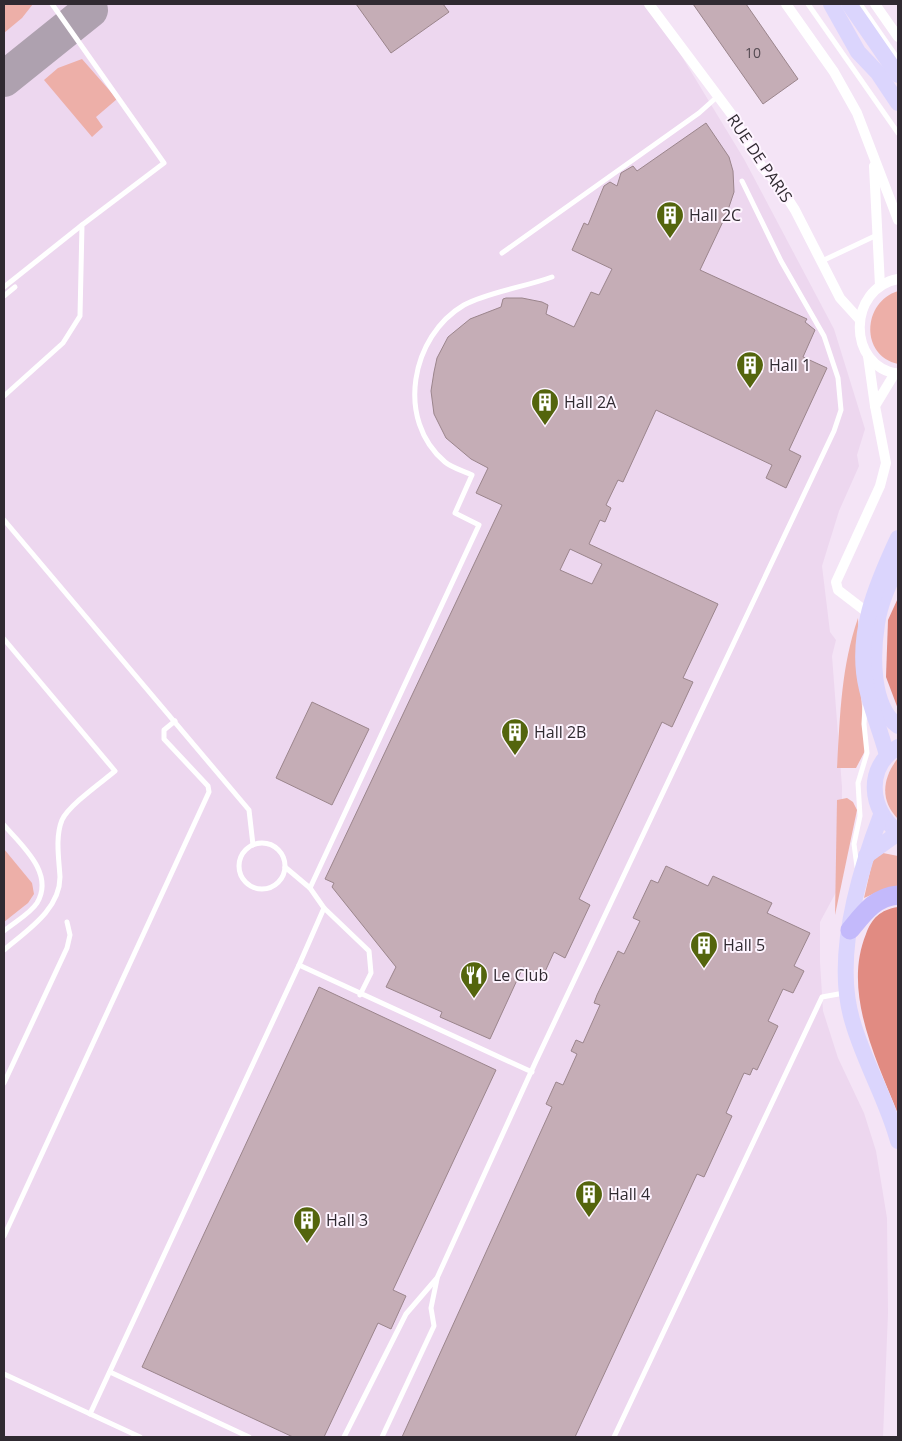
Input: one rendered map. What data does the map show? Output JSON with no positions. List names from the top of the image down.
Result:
{
  "streets": {
    "street": ["RUE DE PARIS"]
  },
  "places": {
    "building": [
      "Hall 2C",
      "Hall 1",
      "Hall 2A",
      "Hall 2B",
      "Hall 5",
      "Hall 4",
      "Hall 3"
    ],
    "restaurant": ["Le Club"]
  },
  "house_numbers": ["10"]
}
